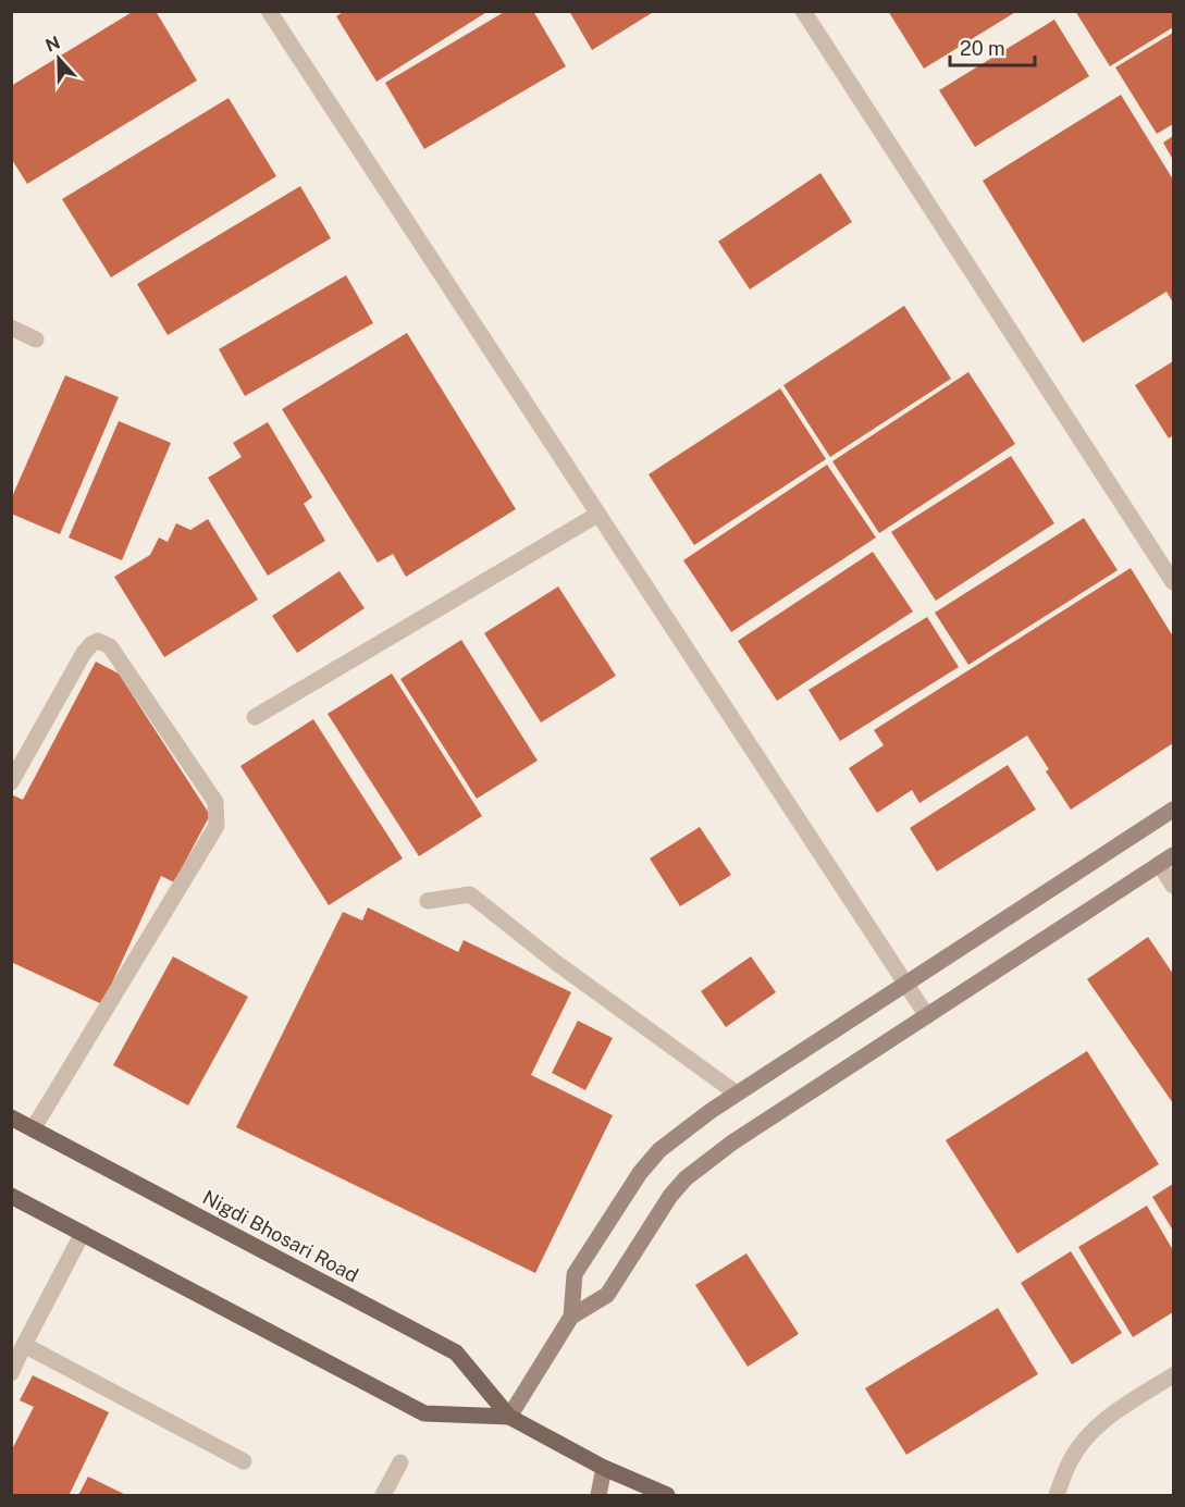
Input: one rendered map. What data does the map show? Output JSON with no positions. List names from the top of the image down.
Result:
{
  "streets": {
    "main road": ["Nigdi Bhosari Road"]
  },
  "scale_bar": "20 m",
  "north": "top"
}
